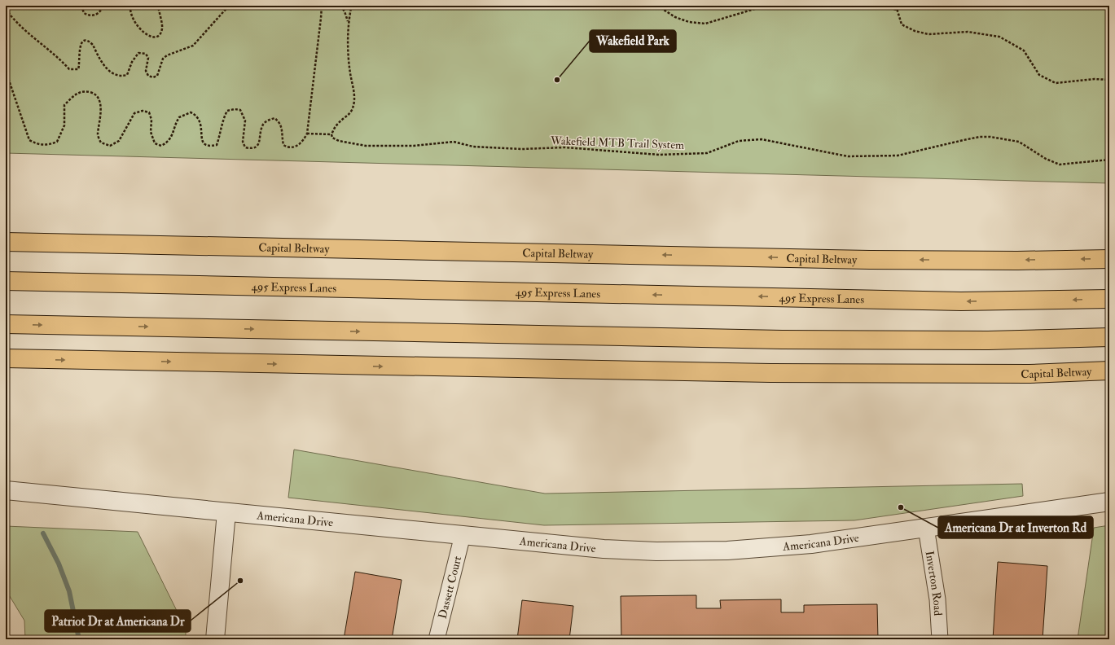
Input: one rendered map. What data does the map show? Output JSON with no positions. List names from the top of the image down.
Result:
{
  "streets": {
    "highway": ["Capital Beltway", "495 Express Lanes"],
    "street": ["Americana Drive", "Inverton Road", "Dassett Court"],
    "path": ["Wakefield MTB Trail System"]
  },
  "crossings": [
    ["Americana Drive", "Inverton Road"],
    ["Americana Drive", "Dassett Court"]
  ],
  "places": ["Wakefield Park", "Americana Dr at Inverton Rd", "Patriot Dr at Americana Dr"]
}
